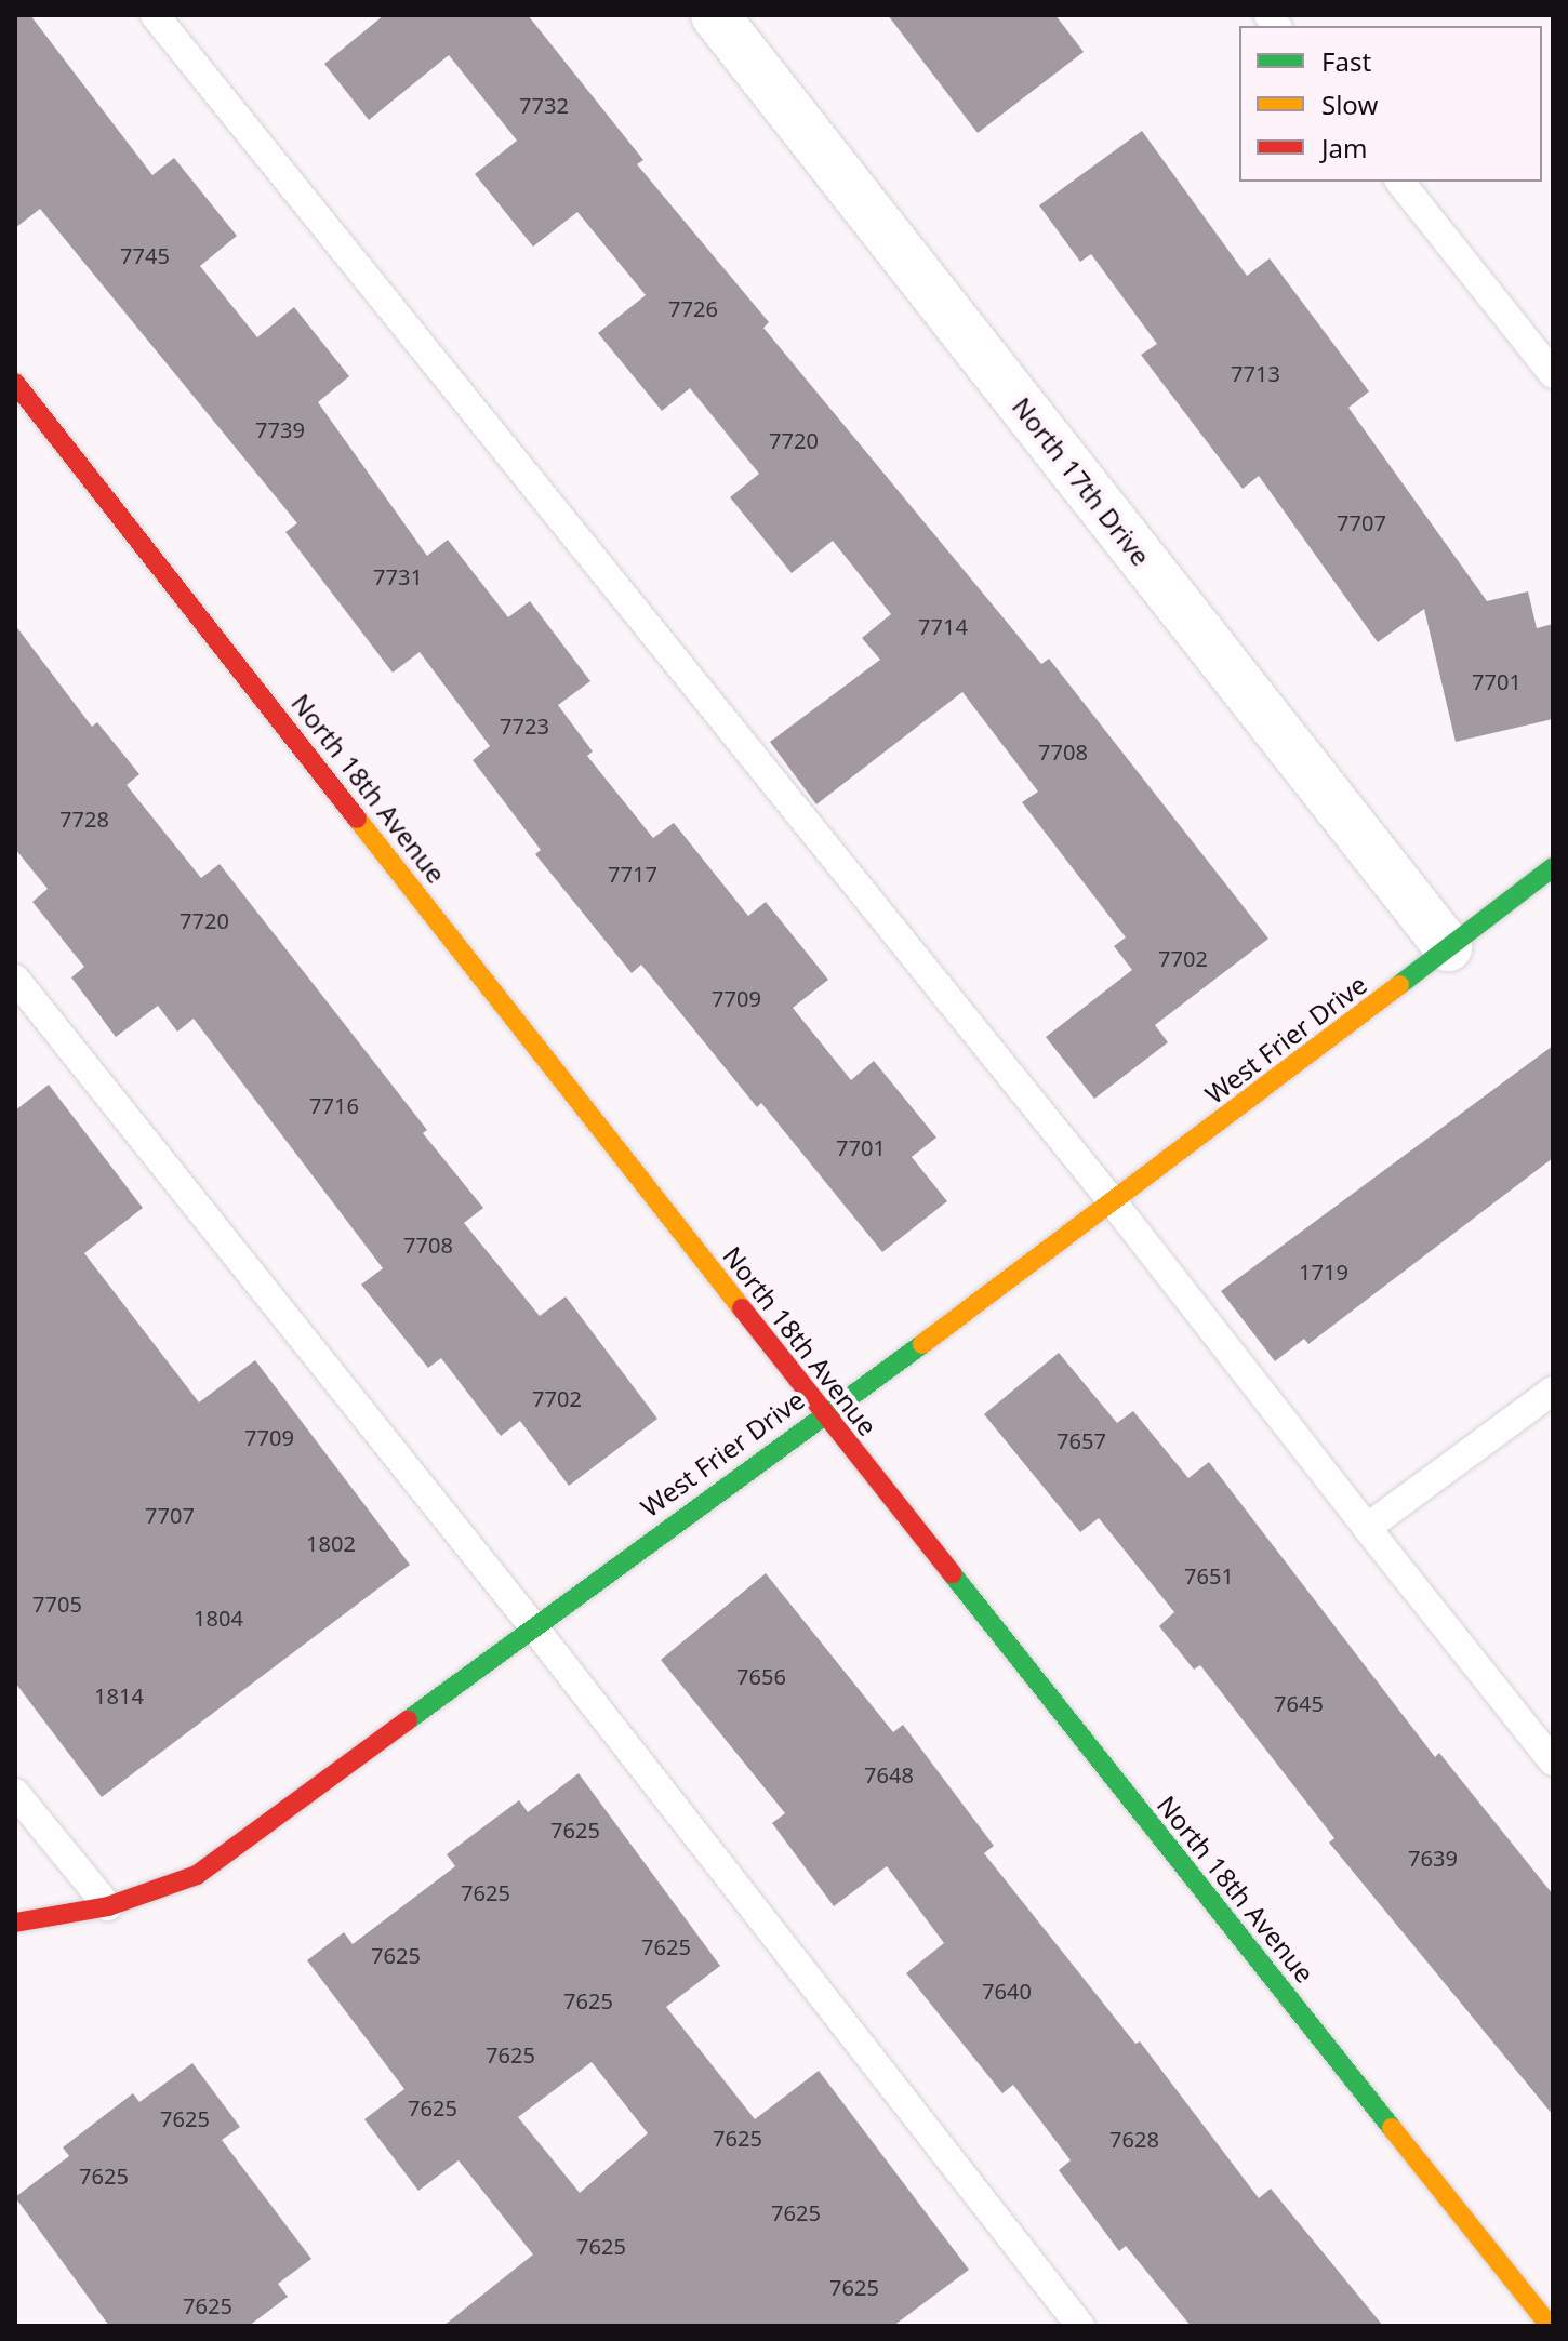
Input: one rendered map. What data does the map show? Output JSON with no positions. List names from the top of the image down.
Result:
{
  "streets": {
    "street": ["North 17th Drive", "North 18th Avenue", "West Frier Drive"]
  },
  "crossings": [
    ["North 17th Drive", "West Frier Drive"],
    ["North 18th Avenue", "West Frier Drive"]
  ],
  "house_numbers": [
    "7732",
    "7745",
    "7726",
    "7713",
    "7739",
    "7720",
    "7707",
    "7731",
    "7714",
    "7701",
    "7723",
    "7708",
    "7728",
    "7717",
    "7720",
    "7702",
    "7709",
    "7716",
    "7701",
    "7708",
    "1719",
    "7702",
    "7709",
    "7657",
    "7707",
    "1802",
    "7651",
    "7705",
    "1804",
    "7656",
    "1814",
    "7645",
    "7648",
    "7625",
    "7639",
    "7625",
    "7625",
    "7625",
    "7640",
    "7625",
    "7625",
    "7625",
    "7625",
    "7625",
    "7628",
    "7625",
    "7625",
    "7625",
    "7625",
    "7625"
  ],
  "legend": ["Fast", "Slow", "Jam"]
}
